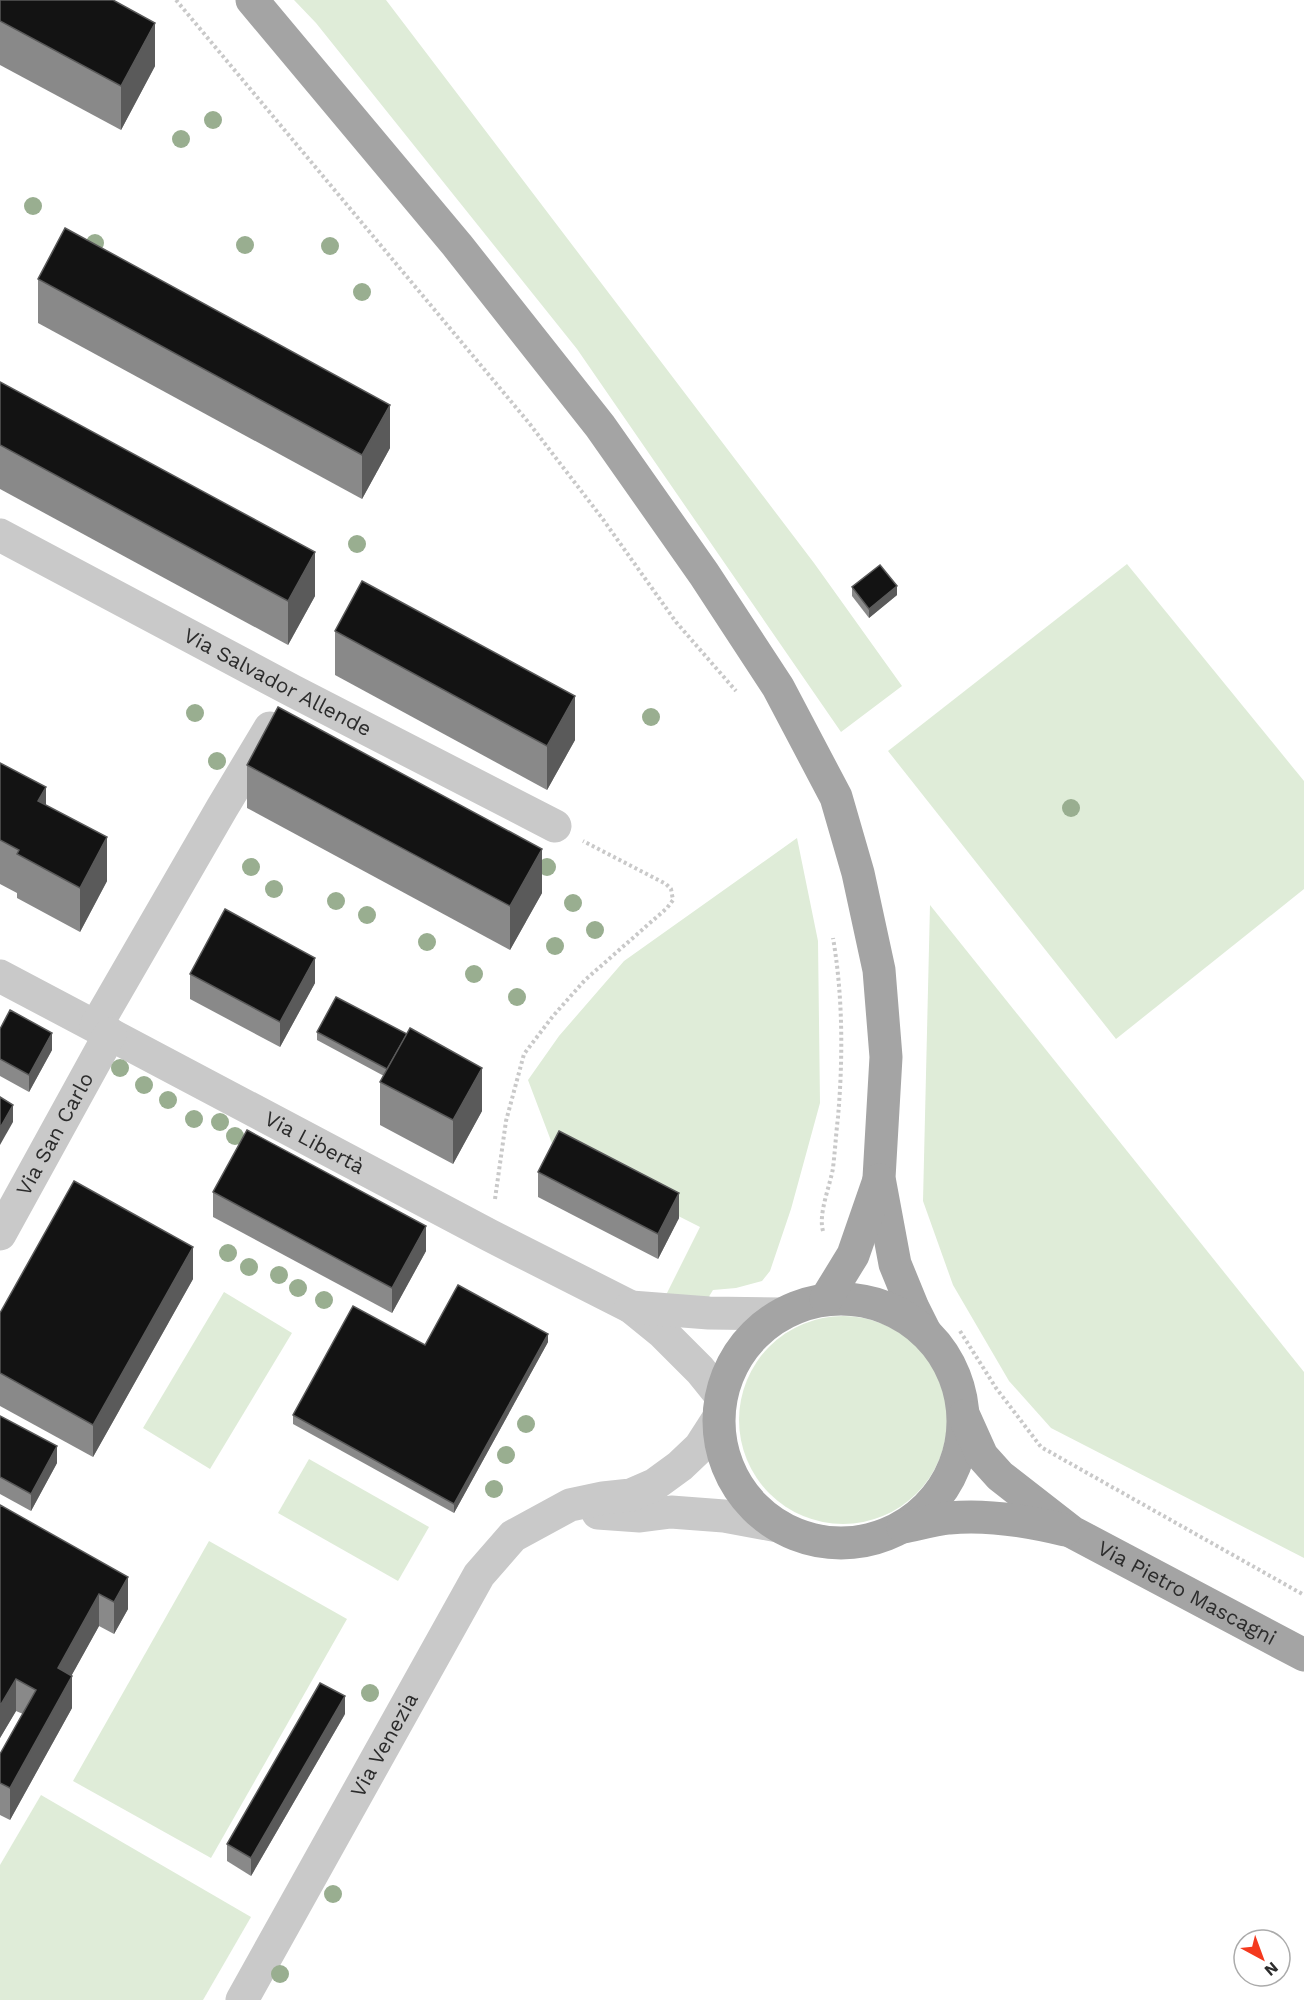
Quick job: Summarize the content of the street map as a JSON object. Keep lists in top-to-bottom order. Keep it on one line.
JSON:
{"streets":{"main road":["Via Pietro Mascagni"],"street":["Via Salvador Allende","Via San Carlo","Via Libertà","Via Venezia"]},"crossings":[["Via Salvador Allende","Via San Carlo"],["Via San Carlo","Via Libertà"],["Via Libertà","Via Venezia"]],"north":"bottom right"}
